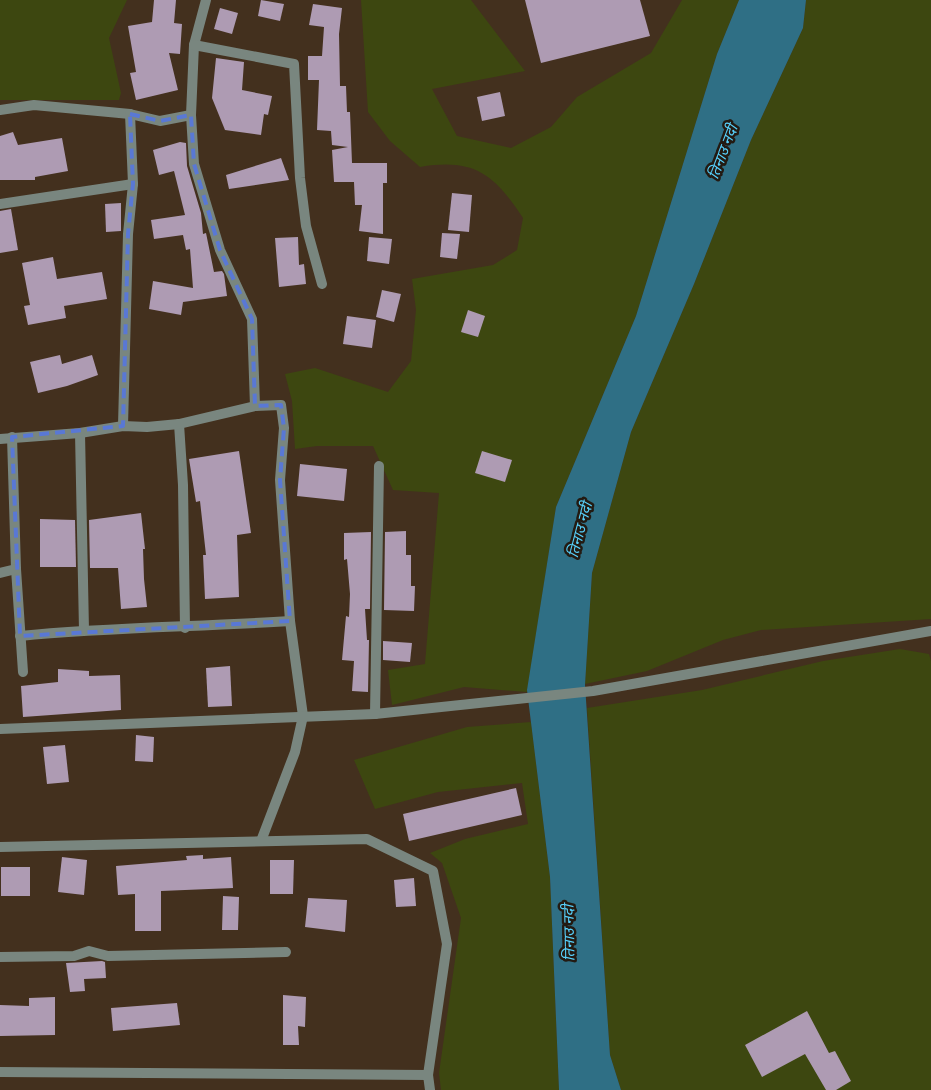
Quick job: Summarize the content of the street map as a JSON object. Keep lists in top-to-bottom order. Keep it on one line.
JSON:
{"water":["तिनाउ नदी"]}
